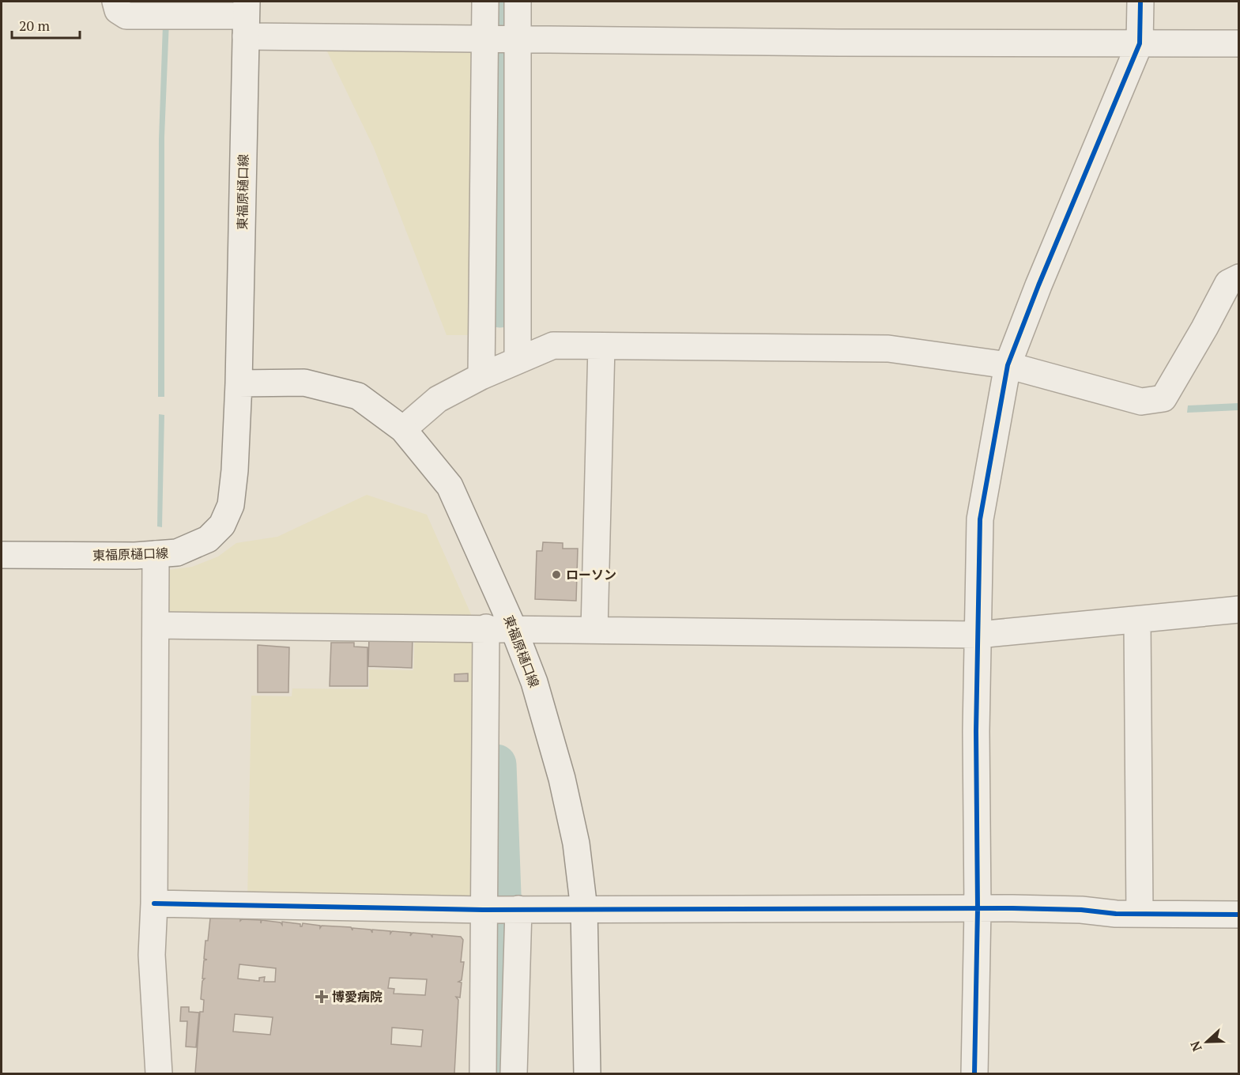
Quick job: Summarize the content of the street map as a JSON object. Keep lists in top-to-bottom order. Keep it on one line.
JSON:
{"streets":{"street":["東福原樋口線"]},"places":{"other":["ローソン"],"health":["博愛病院"]},"scale_bar":"20 m","north":"left"}
